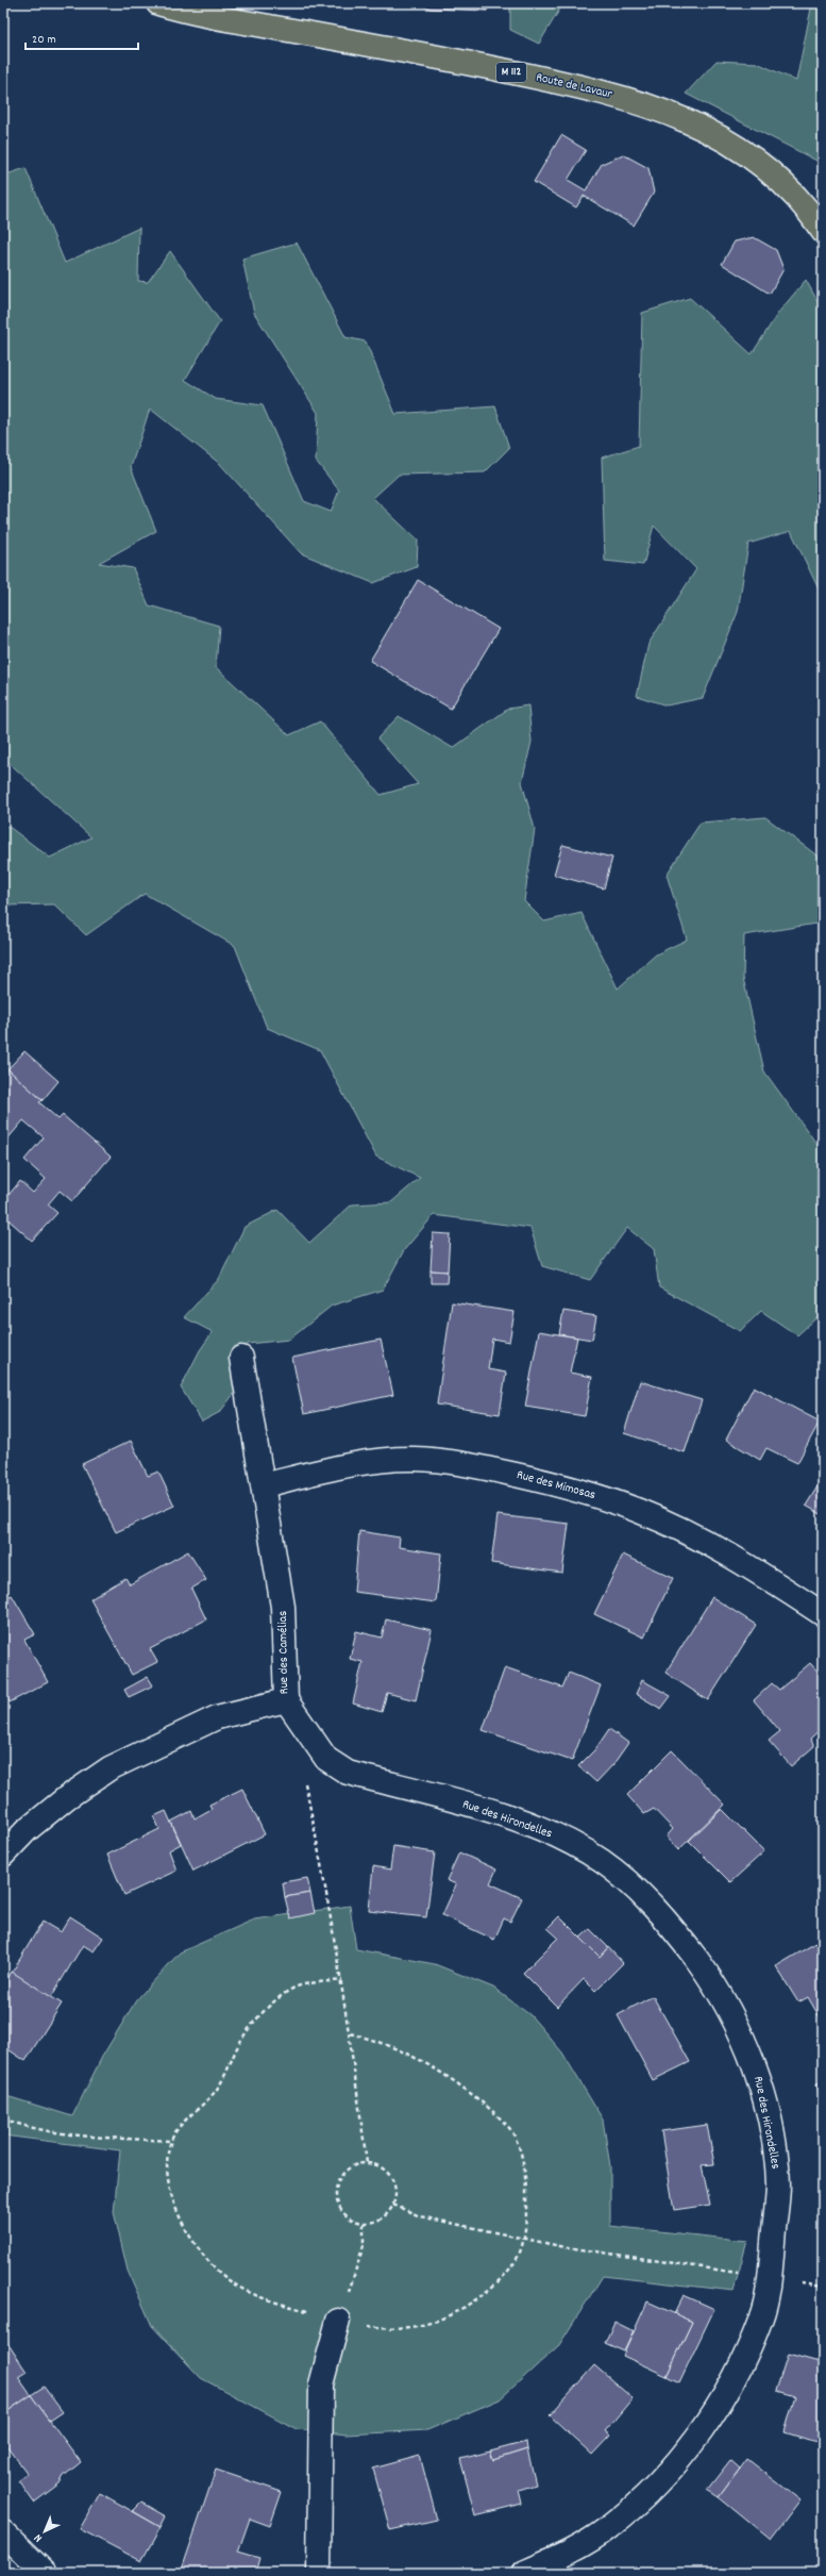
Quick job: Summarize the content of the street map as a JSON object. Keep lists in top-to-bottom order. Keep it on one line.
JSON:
{"streets":{"main road":["M 112","Route de Lavaur"],"street":["Rue des Mimosas","Rue des Camélias","Rue des Hirondelles"]},"crossings":[["Rue des Mimosas","Rue des Camélias"],["Rue des Camélias","Rue des Hirondelles"]],"scale_bar":"20 m","north":"bottom left"}
